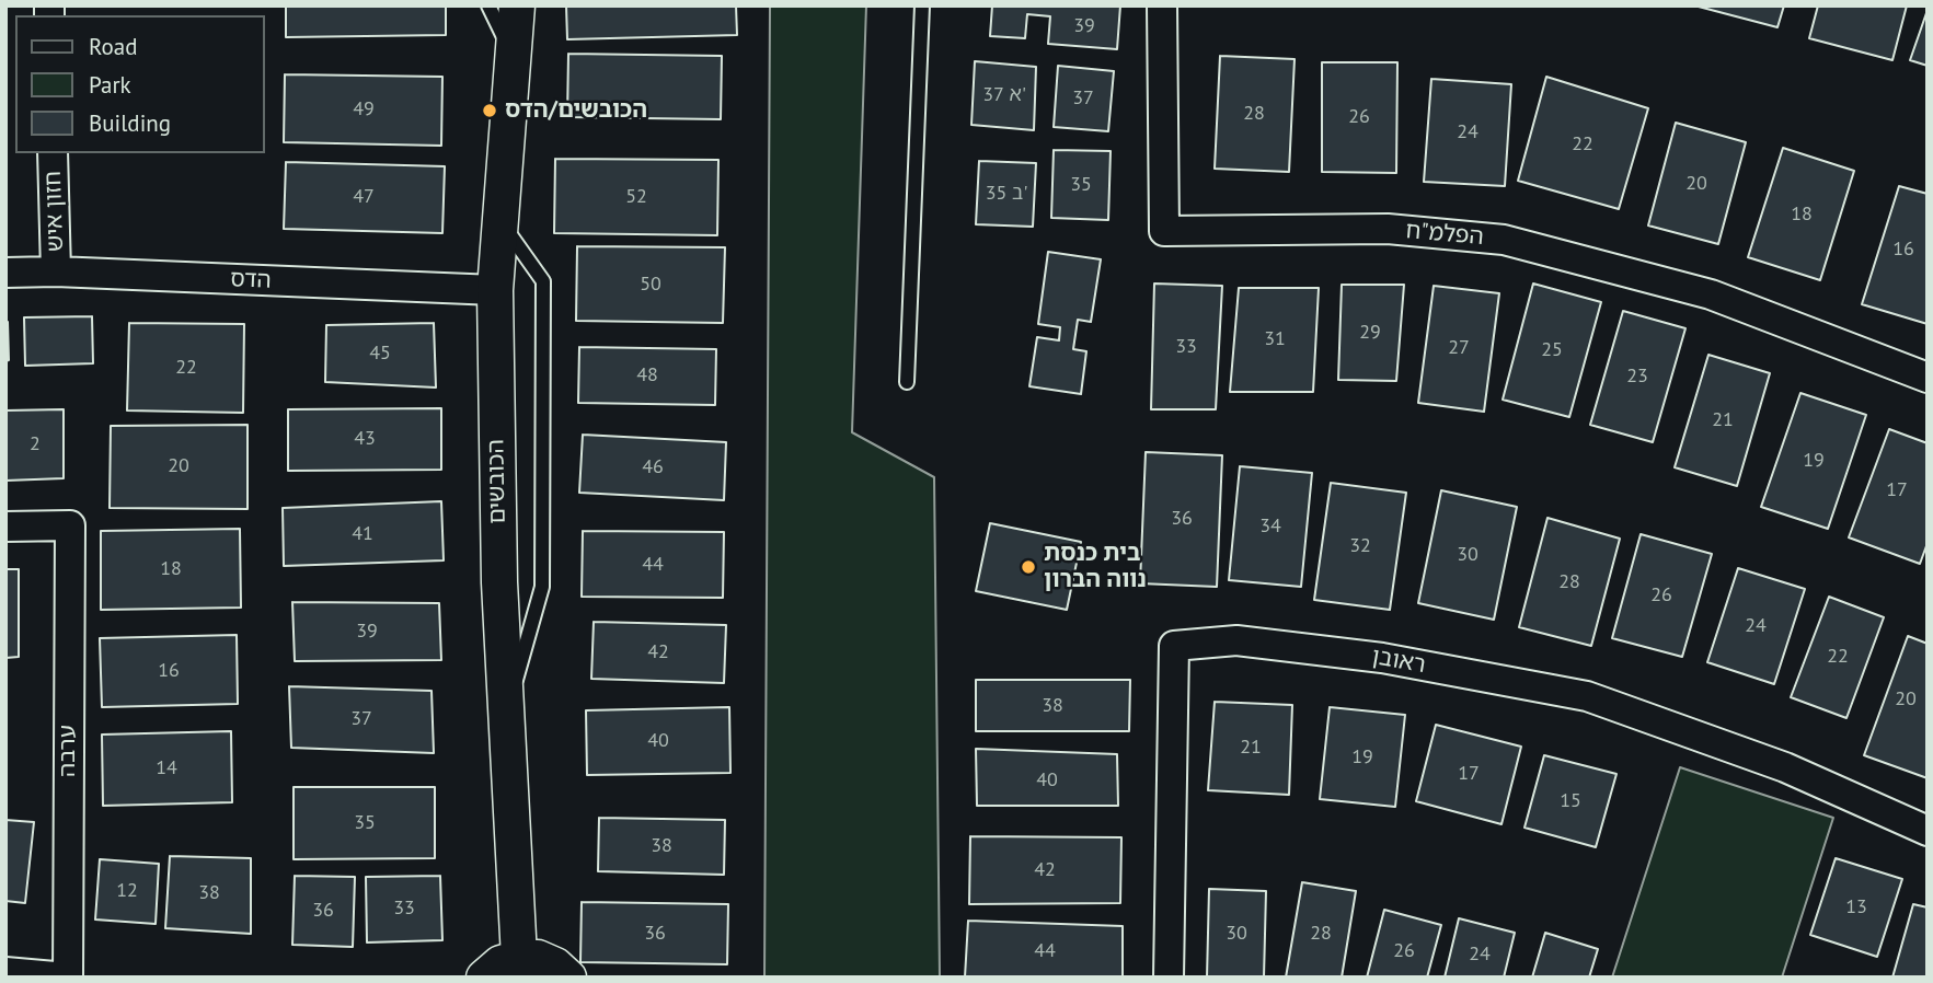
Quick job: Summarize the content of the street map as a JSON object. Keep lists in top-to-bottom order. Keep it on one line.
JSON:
{"streets":{"street":["חזון איש","הפלמ\"ח","הדס","הכובשים","ראובן","ערבה"]},"crossings":[["חזון איש","הדס"],["הדס","הכובשים"]],"places":["הכובשים/הדס","בית כנסת נווה הברון"],"house_numbers":["39","37 א'","37","49","28","26","24","22","20","35","35 ב'","47","52","18","16","50","29","31","33","27","25","45","22","48","23","21","43","2","19","20","46","17","36","34","41","32","30","44","18","28","26","24","39","42","22","16","20","38","37","40","21","19","14","17","40","15","35","38","42","12","38","13","33","36","36","30","28","44","26","24"],"legend":["Road","Park","Building"]}
